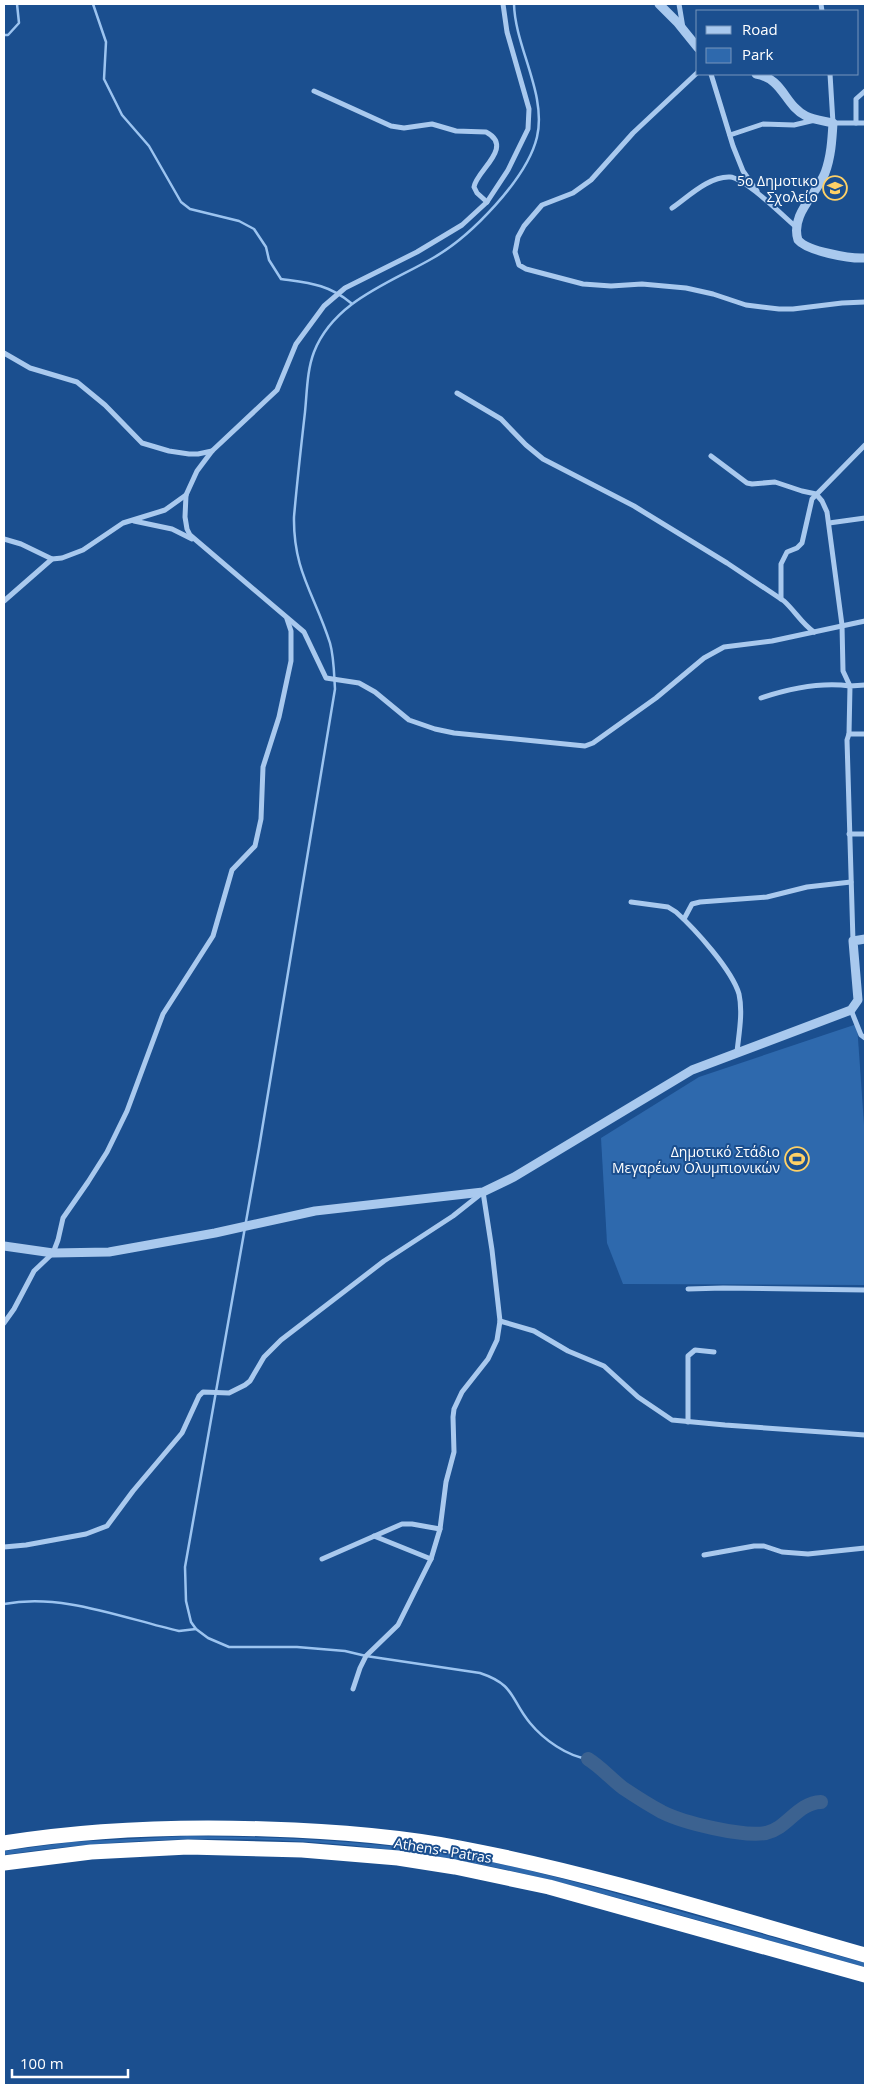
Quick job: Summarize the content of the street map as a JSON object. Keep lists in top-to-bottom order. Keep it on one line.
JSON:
{"streets":{"highway":["Athens - Patras"]},"places":{"school or university":["5o Δημοτικο Σχολείο"],"sports":["Δημοτικό Στάδιο Μεγαρέων Ολυμπιονικών"]},"legend":["Road","Park"],"scale_bar":"100 m"}
